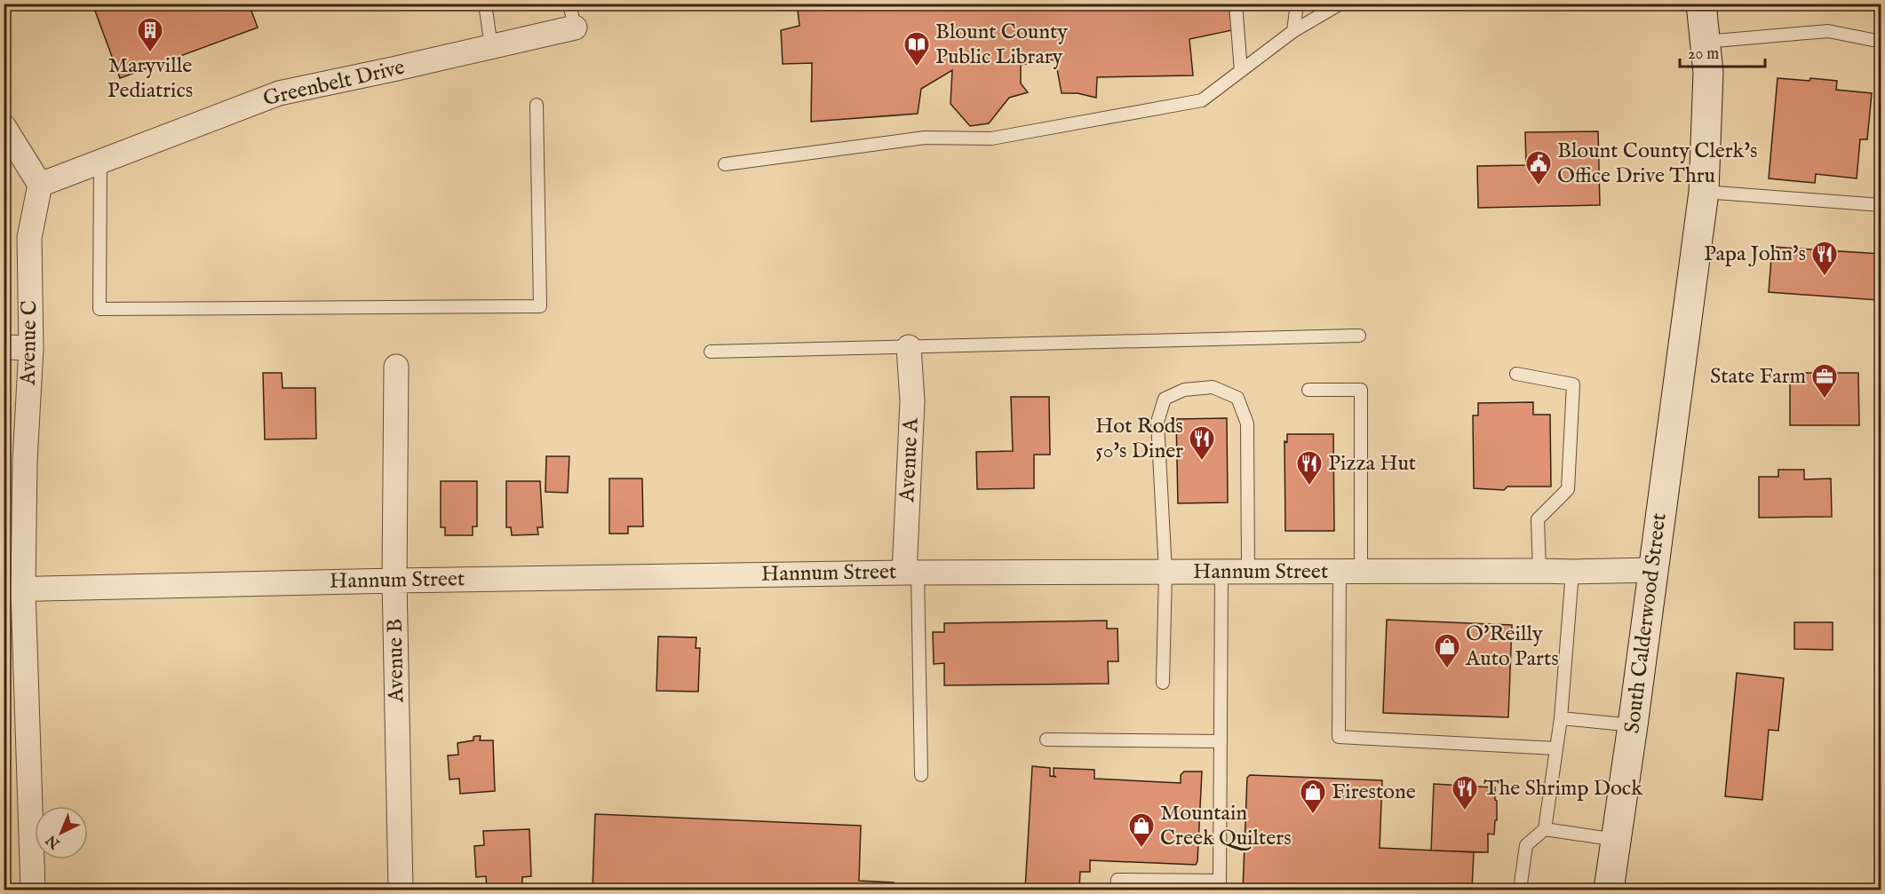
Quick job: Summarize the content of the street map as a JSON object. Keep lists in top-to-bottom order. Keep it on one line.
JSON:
{"streets":{"main road":["South Calderwood Street"],"street":["Greenbelt Drive","Avenue C","Avenue A","Hannum Street","Avenue B"]},"crossings":[["Greenbelt Drive","Avenue C"],["Avenue C","Hannum Street"],["Avenue A","Hannum Street"],["Hannum Street","South Calderwood Street"],["Hannum Street","Avenue B"]],"places":{"building":["Maryville Pediatrics"],"library":["Blount County Public Library"],"public building":["Blount County Clerk's Office Drive Thru"],"restaurant":["Papa John's","Hot Rods 50's Diner","Pizza Hut","The Shrimp Dock"],"office":["State Farm"],"shop":["O'Reilly Auto Parts","Firestone","Mountain Creek Quilters"]},"scale_bar":"20 m","north":"bottom left"}
